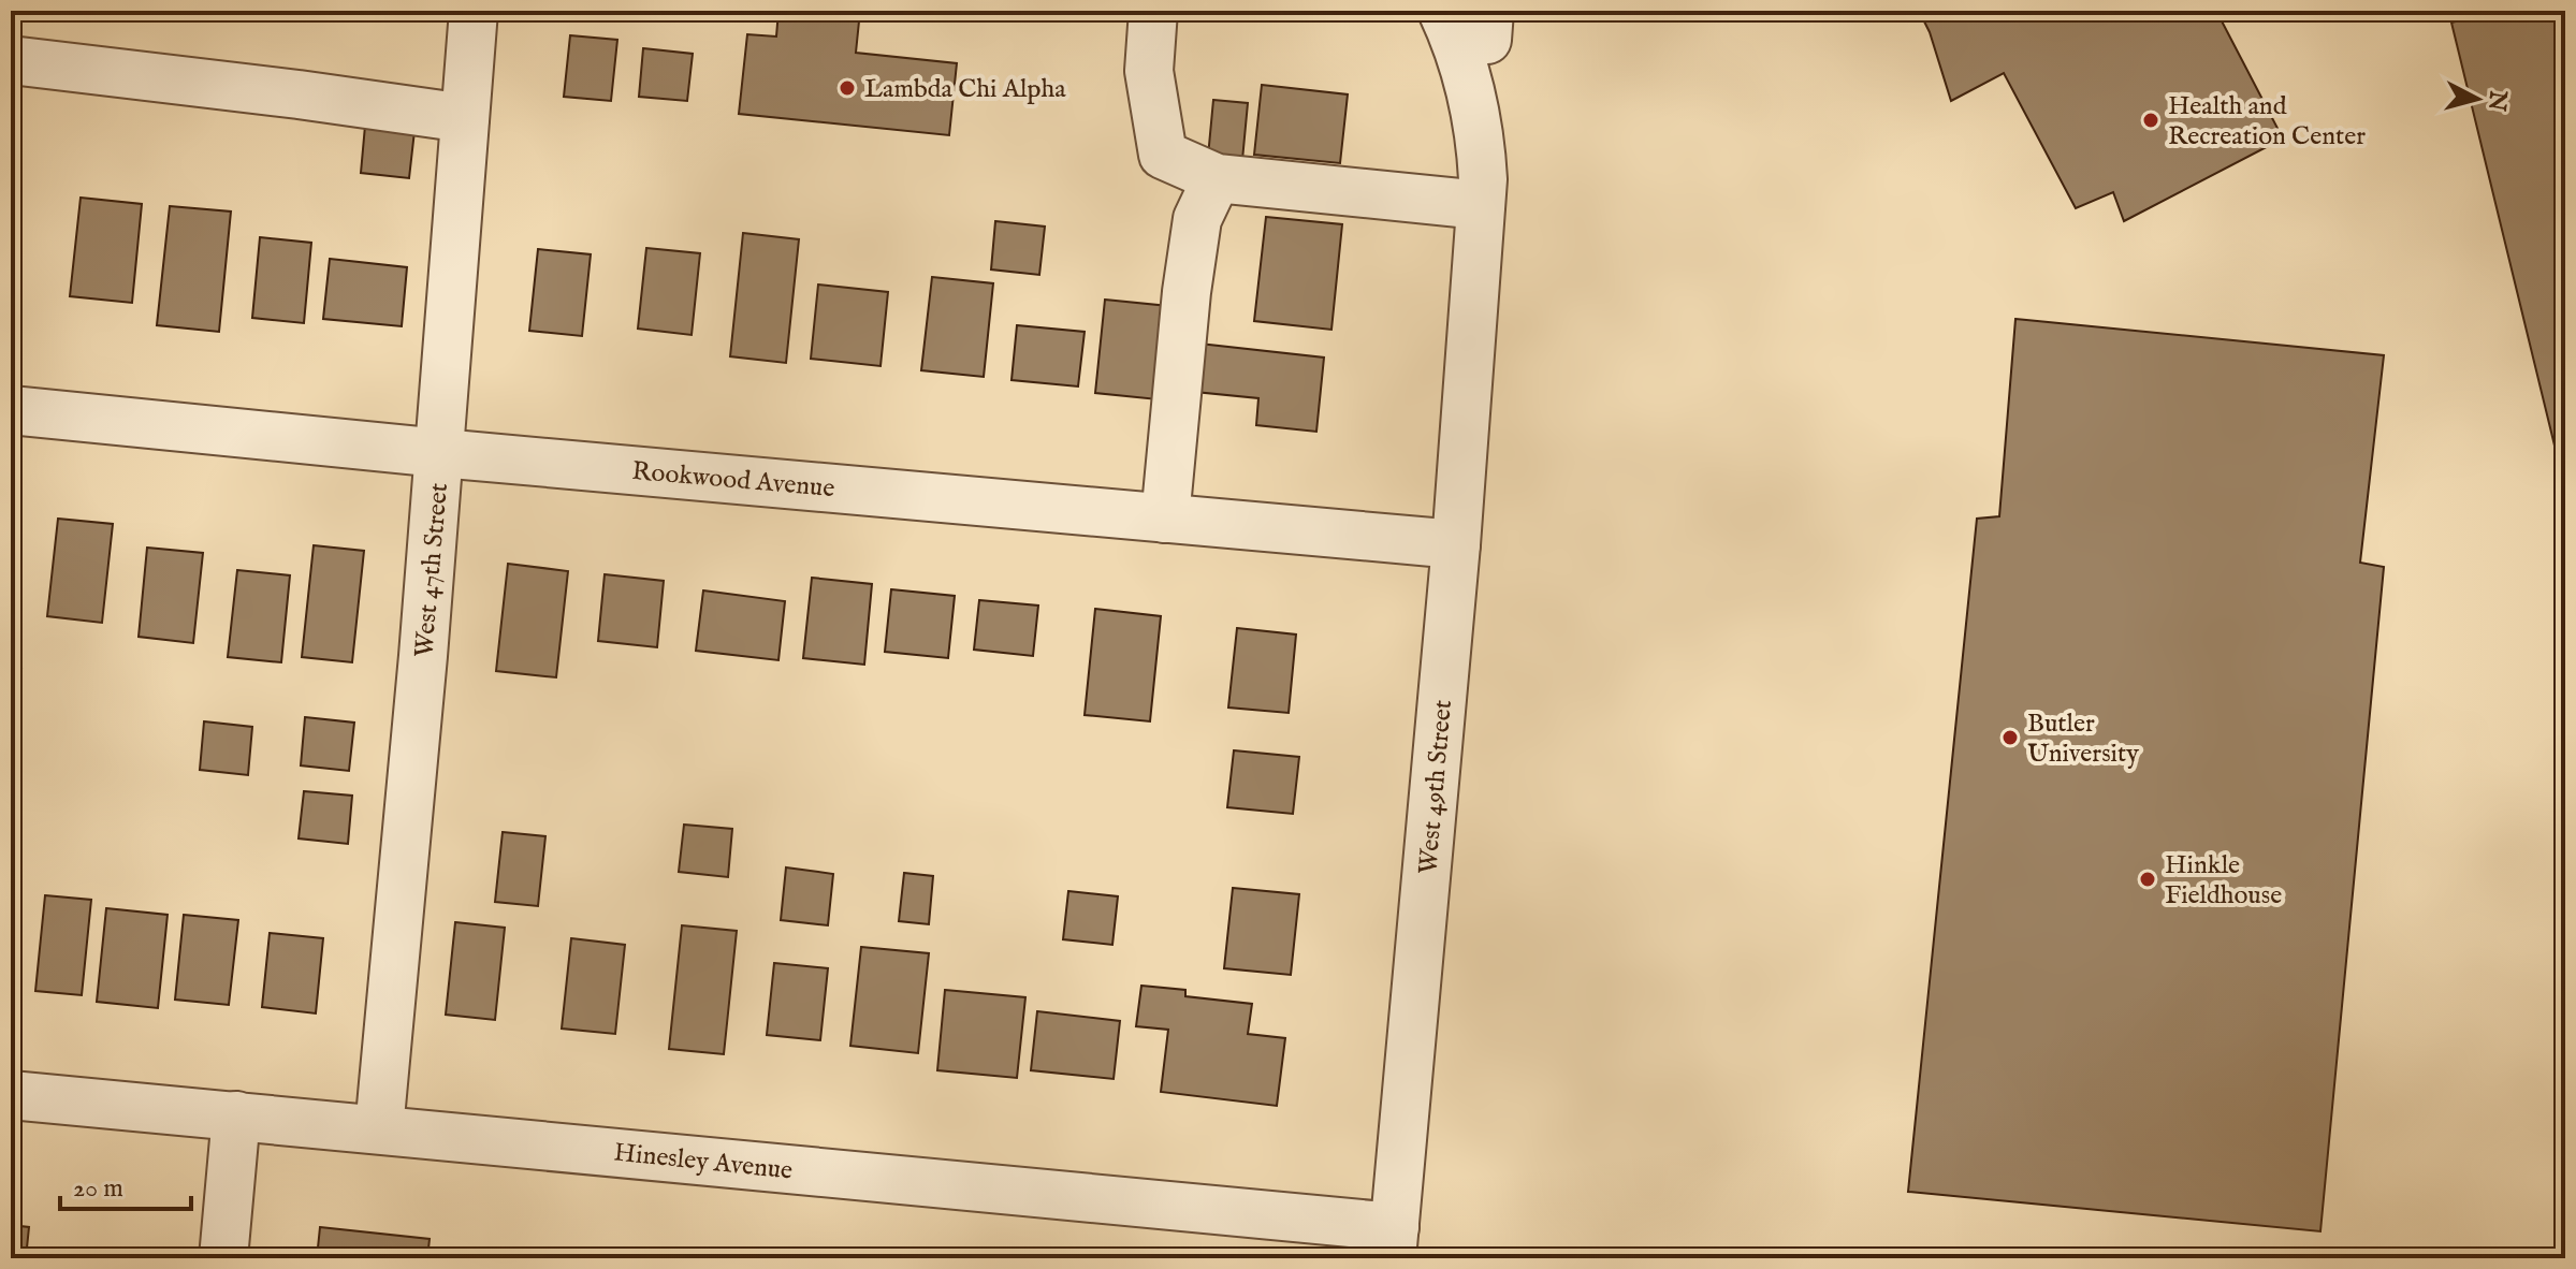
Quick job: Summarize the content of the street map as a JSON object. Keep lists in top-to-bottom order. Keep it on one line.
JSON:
{"streets":{"street":["Rookwood Avenue","West 47th Street","West 49th Street","Hinesley Avenue"]},"crossings":[["Rookwood Avenue","West 47th Street"],["Rookwood Avenue","West 49th Street"],["West 47th Street","Hinesley Avenue"],["West 49th Street","Hinesley Avenue"]],"places":["Lambda Chi Alpha","Health and Recreation Center","Butler University","Hinkle Fieldhouse"],"scale_bar":"20 m","north":"right"}
